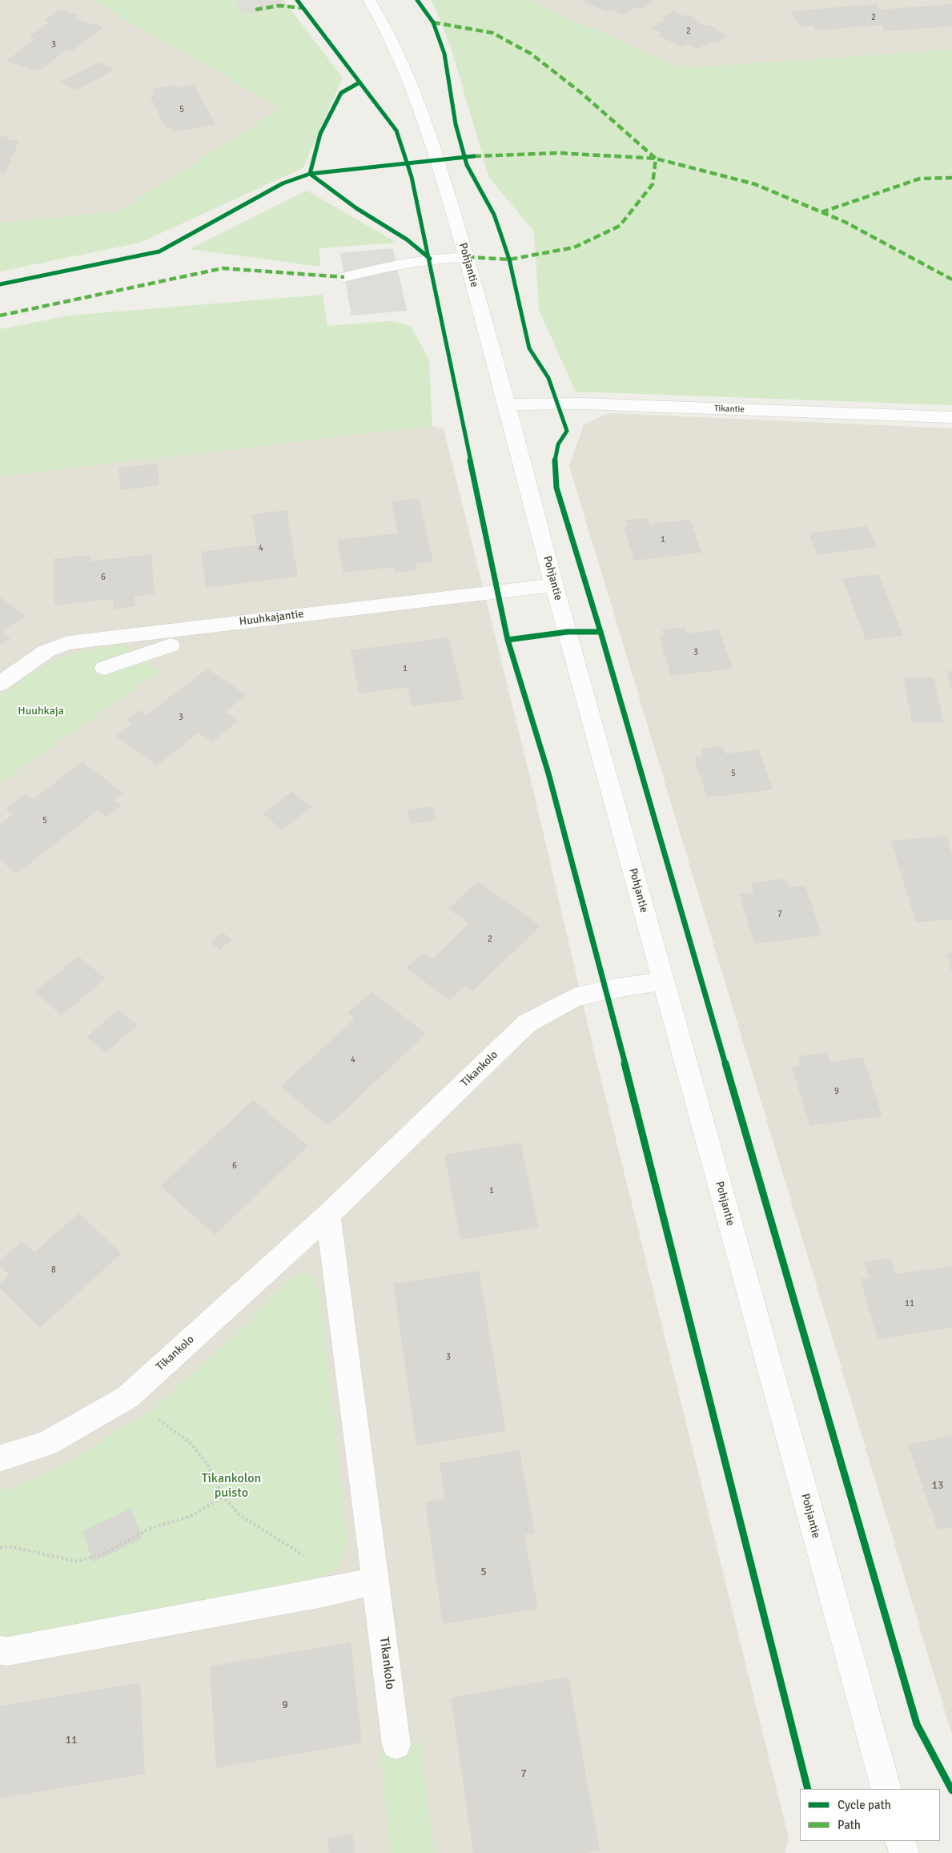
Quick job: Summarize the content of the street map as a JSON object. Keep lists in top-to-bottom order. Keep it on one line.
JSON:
{"streets":{"street":["Pohjantie","Tikantie","Huuhkajantie","Tikankolo"]},"crossings":[["Pohjantie","Tikantie"],["Pohjantie","Huuhkajantie"],["Pohjantie","Tikankolo"]],"parks":["Huuhkaja","Tikankolon puisto"],"house_numbers":["2","2","3","5","1","4","6","3","1","3","5","5","7","2","4","9","6","1","8","11","3","13","5","9","11","7"],"legend":["Cycle path","Path"]}
